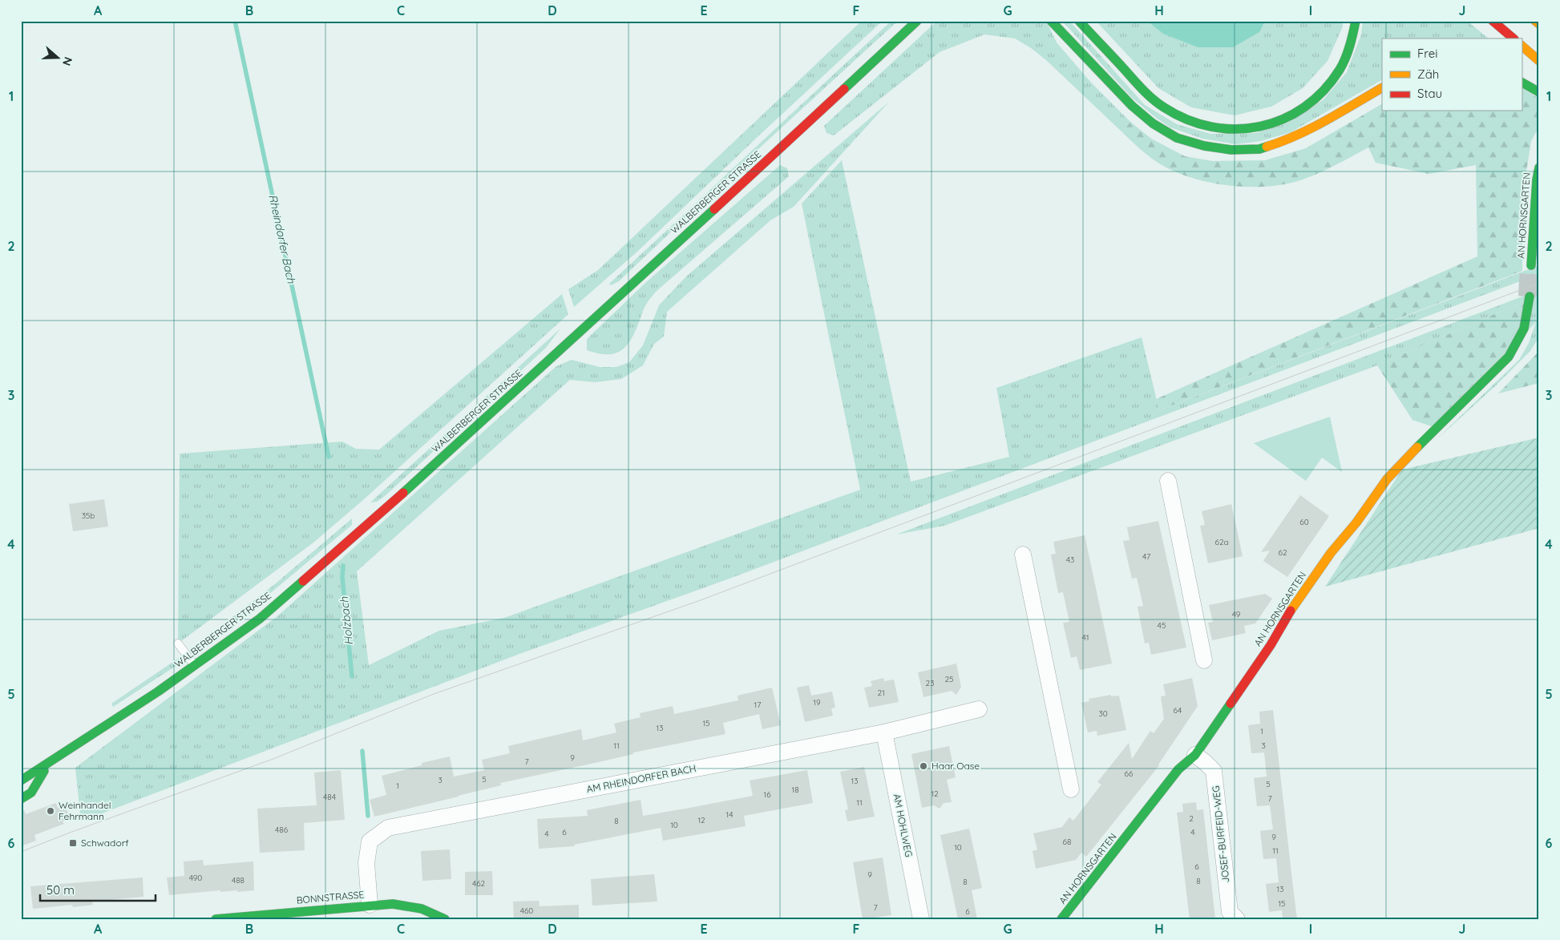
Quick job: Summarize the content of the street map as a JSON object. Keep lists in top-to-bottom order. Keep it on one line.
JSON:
{"streets":{"main road":["WALBERBERGER STRASSE","AN HORNSGARTEN","BONNSTRASSE"],"street":["AM RHEINDORFER BACH","AM HOHLWEG","JOSEF-BURFEID-WEG"]},"crossings":[["AN HORNSGARTEN","JOSEF-BURFEID-WEG"],["AM RHEINDORFER BACH","AM HOHLWEG"],["AM RHEINDORFER BACH","BONNSTRASSE"]],"water":["Rheindorfer Bach","Holzbach"],"places":{"other":["Haar Oase","Weinhandel Fehrmann"],"transit":["Schwadorf"]},"house_numbers":["35b","60","62a","62","47","43","49","45","41","25","23","21","19","17","64","30","15","13","1","11","3","9","7","66","5","3","13","5","1","18","12","16","484","7","11","14","2","12","8","10","486","6","4","4","9","68","10","11","6","9","490","488","8","8","462","13","15","7","460","6"],"legend":["Frei","Zäh","Stau"],"scale_bar":"50 m","north":"right","grid":{"columns":["A","B","C","D","E","F","G","H","I","J"],"rows":["1","2","3","4","5","6"]}}
